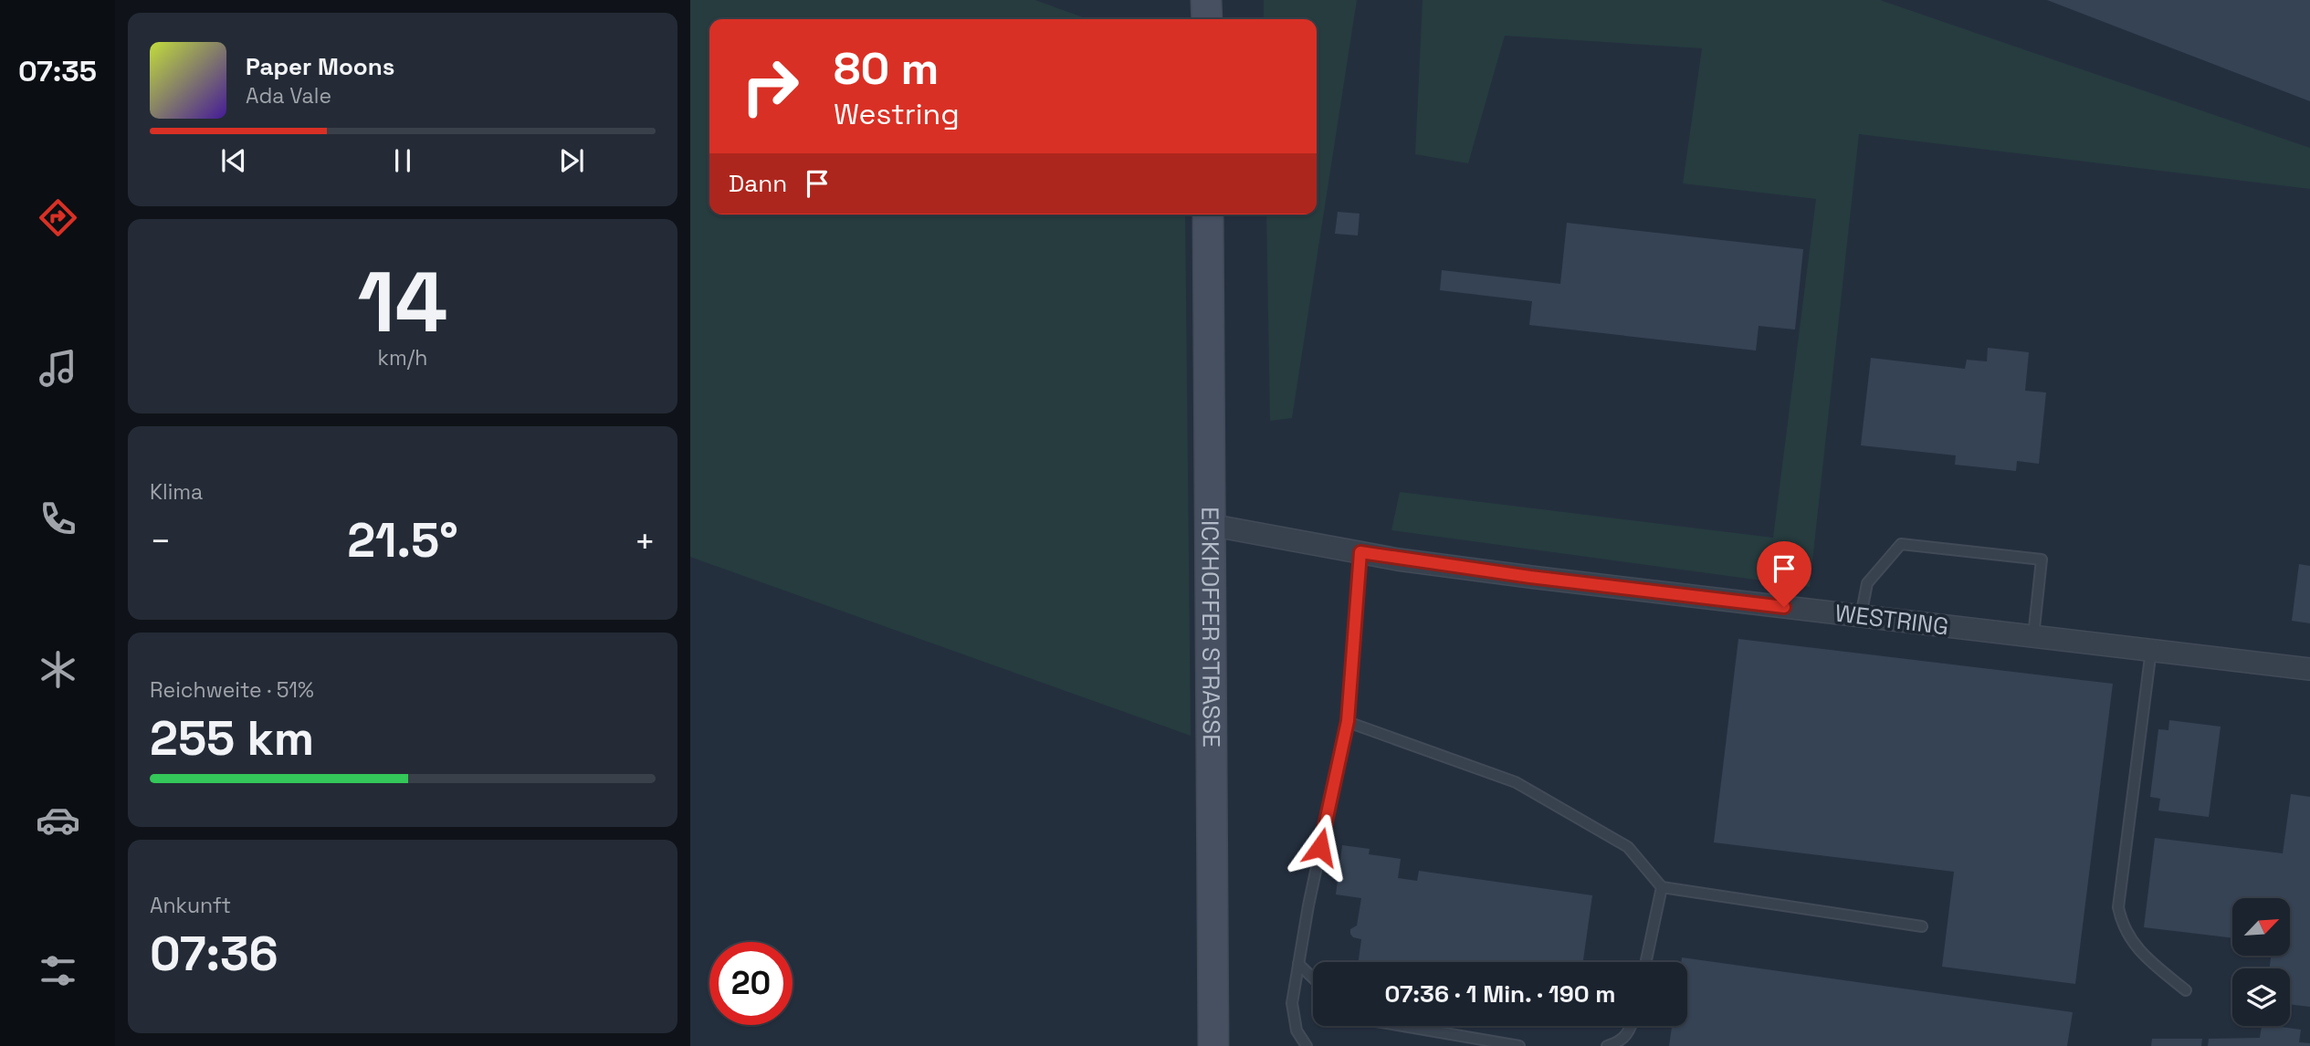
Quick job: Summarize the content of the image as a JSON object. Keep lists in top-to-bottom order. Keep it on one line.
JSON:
{"streets":{"main road":["EICKHOFFER STRASSE"],"street":["WESTRING"]},"crossings":[["WESTRING","EICKHOFFER STRASSE"]],"north":"top right","page":{"tabs":"07:35","turn":["80 m","Westring"],"song":["Paper Moons","Ada Vale"],"then":"Dann","tile":[["14","km/h"],"Klima",["Reichweite · 51%","255 km"],["Ankunft","07:36"]],"heat":["−","21.5°","+"],"limit":"20","trip":"07:36 · 1 Min. · 190 m"}}
